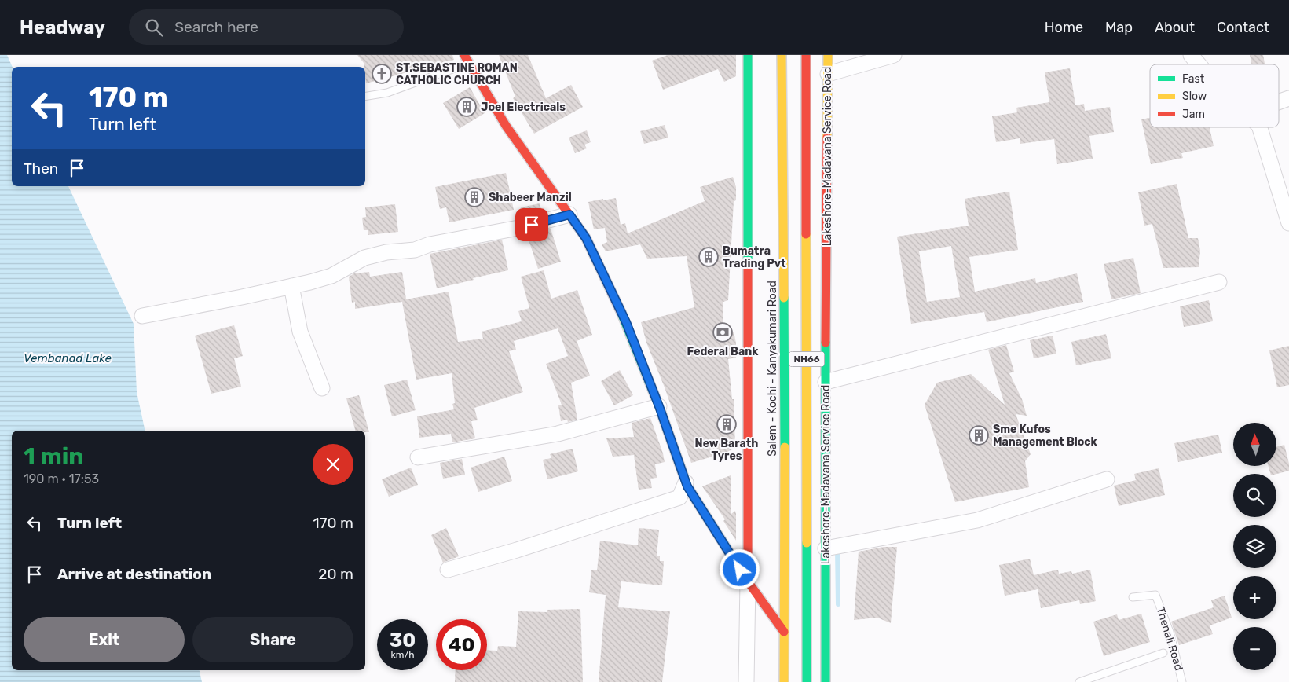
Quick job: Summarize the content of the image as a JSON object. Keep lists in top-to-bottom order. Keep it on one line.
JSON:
{"streets":{"main road":["Lakeshore-Madavana Service Road","NH66","Salem - Kochi - Kanyakumari Road"],"lane":["Thenali Road"]},"water":["Vembanad Lake"],"places":{"church":["ST.SEBASTINE ROMAN CATHOLIC CHURCH"],"building":["Joel Electricals","Shabeer Manzil","Bumatra Trading Pvt","New Barath Tyres","Sme Kufos Management Block"],"bank":["Federal Bank"]},"legend":["Fast","Slow","Jam"],"north":"top","page":{"header":"Headway","search":"Search here","nav":["Home","Map","About","Contact"],"turn":["170 m","Turn left"],"then":"Then","map_buttons":["+","−"],"heading":["1 min","190 m · 17:53"],"list":[{"name":"Turn left","value":"170 m"},{"name":"Arrive at destination","value":"20 m"}],"buttons":["Exit","Share"],"speed":"30 km/h","limit":"40"}}
